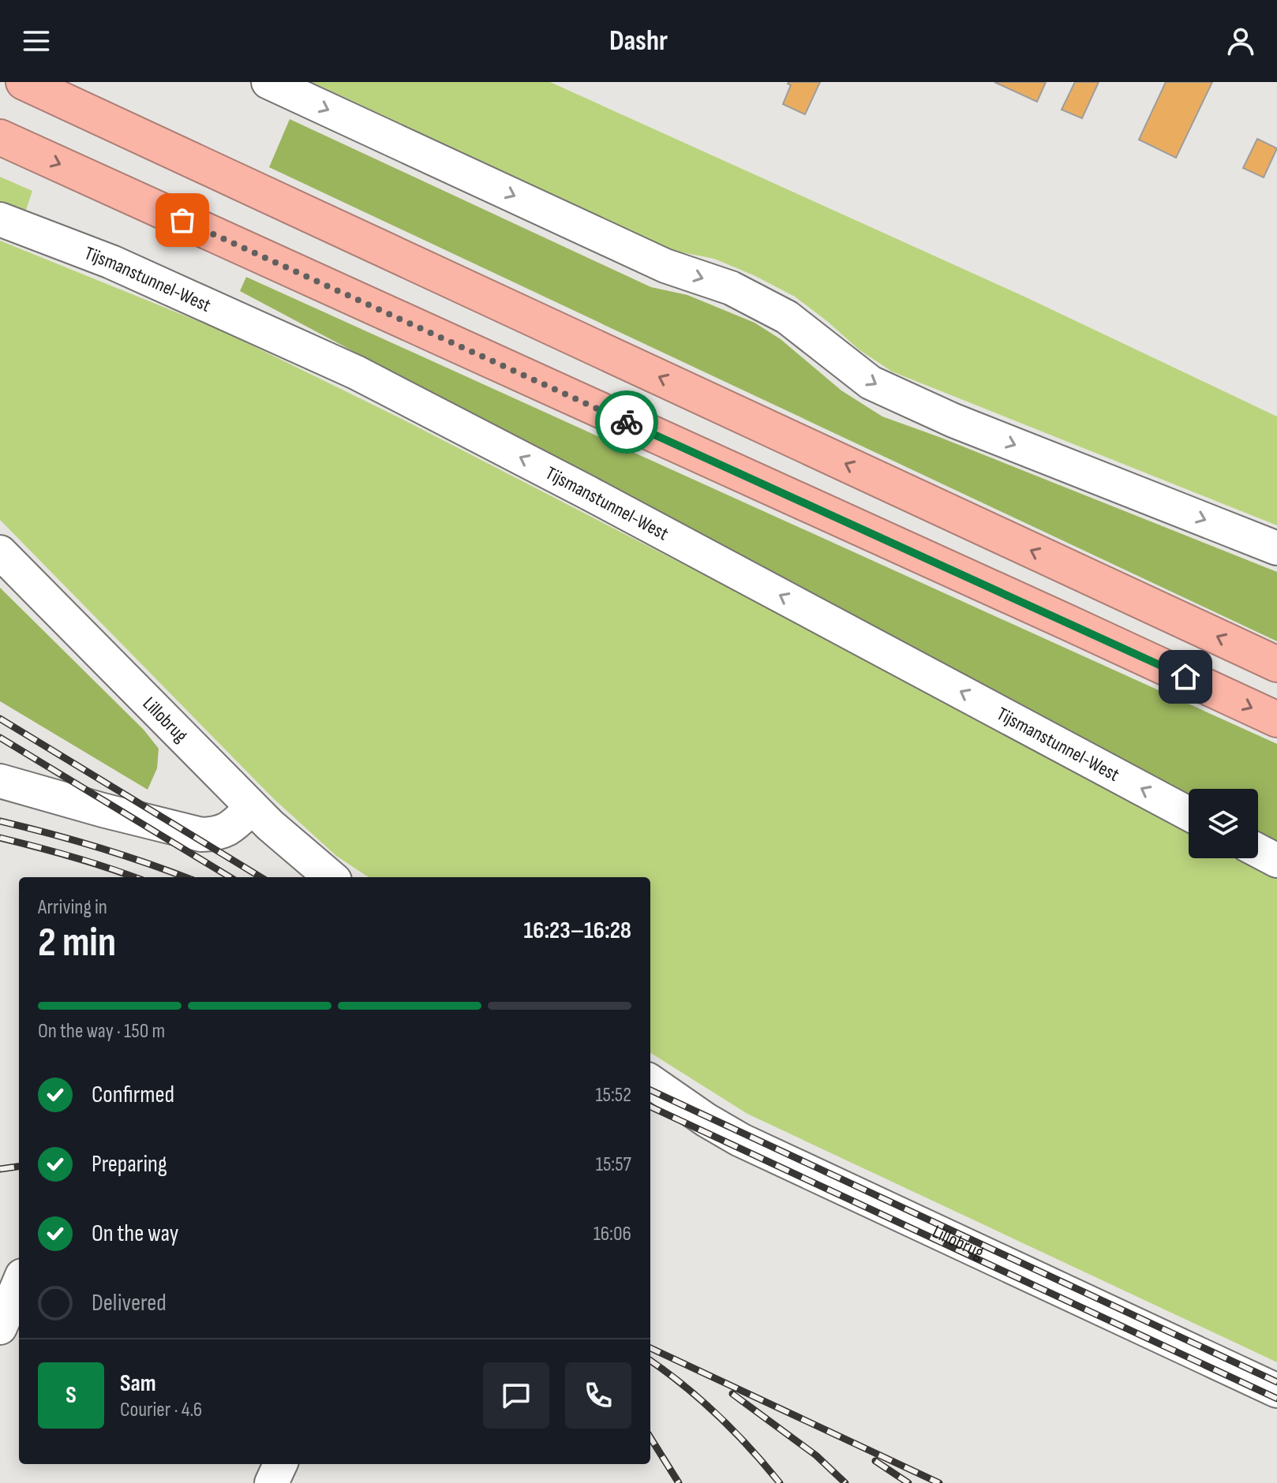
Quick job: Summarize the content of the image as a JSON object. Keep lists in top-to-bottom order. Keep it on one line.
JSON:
{"streets":{"street":["Tijsmanstunnel-West","Lillobrug"]},"page":{"header":"Dashr","heading":["2 min","Arriving in","16:23–16:28"],"panel":["Sam","Courier · 4.6"],"bar":"On the way · 150 m","list":[["Confirmed","15:52"],["Preparing","15:57"],["On the way","16:06"],"Delivered"],"round":"S"}}
